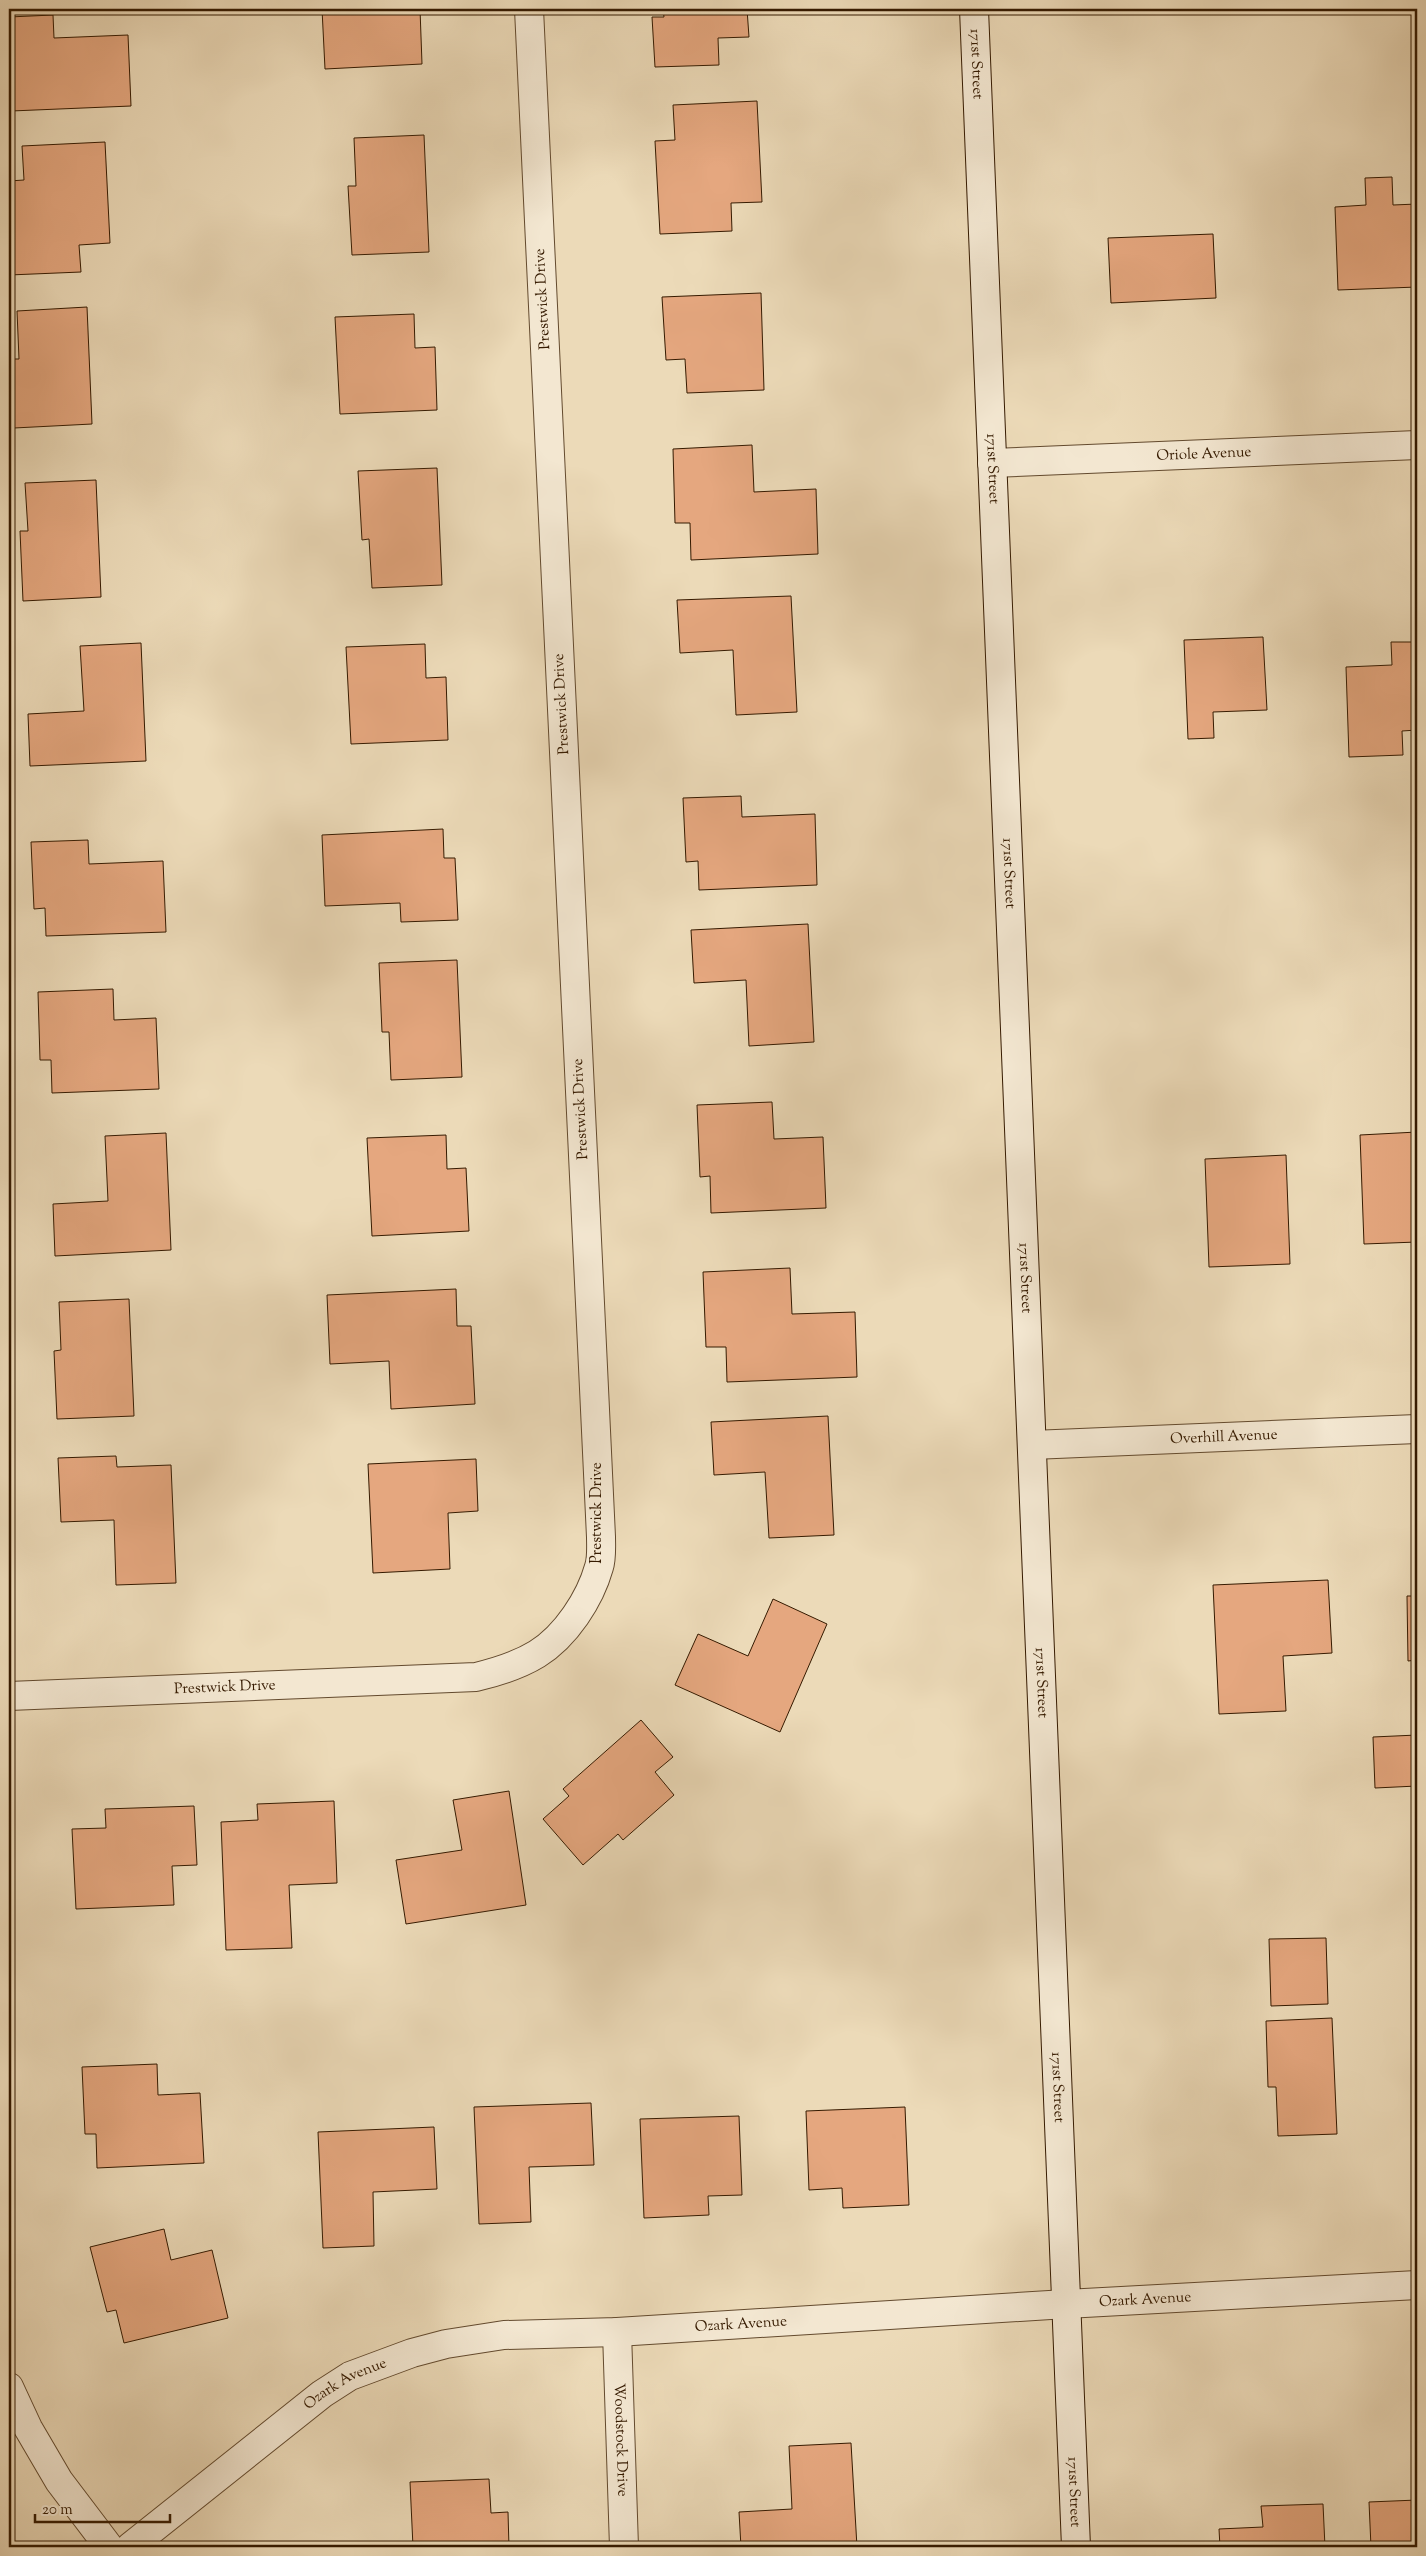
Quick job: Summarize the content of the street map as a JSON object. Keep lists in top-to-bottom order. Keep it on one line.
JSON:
{"streets":{"street":["171st Street","Prestwick Drive","Oriole Avenue","Overhill Avenue","Ozark Avenue","Woodstock Drive"]},"crossings":[["171st Street","Oriole Avenue"],["171st Street","Overhill Avenue"],["171st Street","Ozark Avenue"],["Ozark Avenue","Woodstock Drive"]],"scale_bar":"20 m"}
